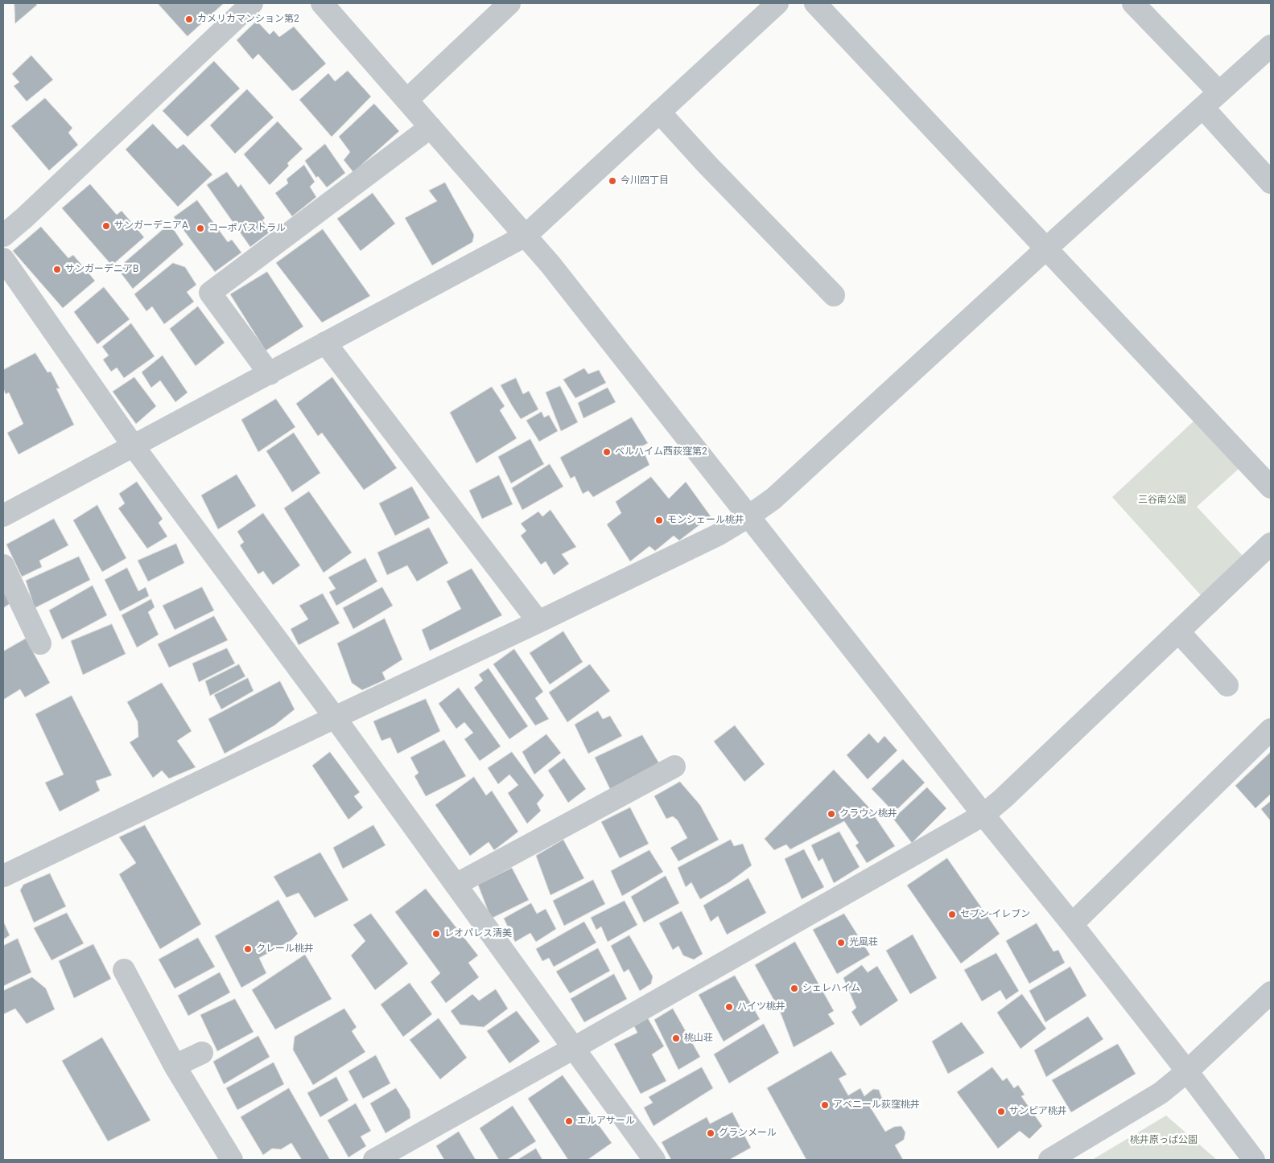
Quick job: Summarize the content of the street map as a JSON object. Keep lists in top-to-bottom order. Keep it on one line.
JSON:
{"parks":["三谷南公園","桃井原っぱ公園"],"places":["カメリカマンション第2","今川四丁目","サンガーデニアA","コーポパストラル","サンガーデニアB","ベルハイム西荻窪第2","モンシェール桃井","クラウン桃井","セブン-イレブン","レオパレス清美","光風荘","クレール桃井","シェレハイム","ハイツ桃井","桃山荘","アベニール荻窪桃井","サンピア桃井","エルアサール","グランメール"]}
